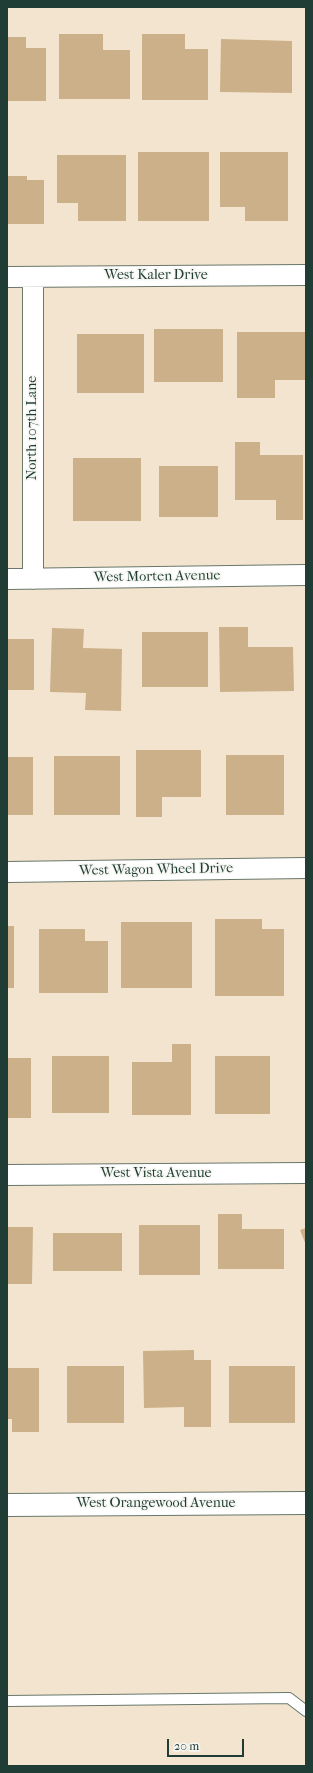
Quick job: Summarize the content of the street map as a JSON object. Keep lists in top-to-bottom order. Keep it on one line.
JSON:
{"streets":{"street":["West Kaler Drive","North 107th Lane","West Morten Avenue","West Wagon Wheel Drive","West Vista Avenue","West Orangewood Avenue"]},"crossings":[["West Kaler Drive","North 107th Lane"],["North 107th Lane","West Morten Avenue"]],"scale_bar":"20 m"}
